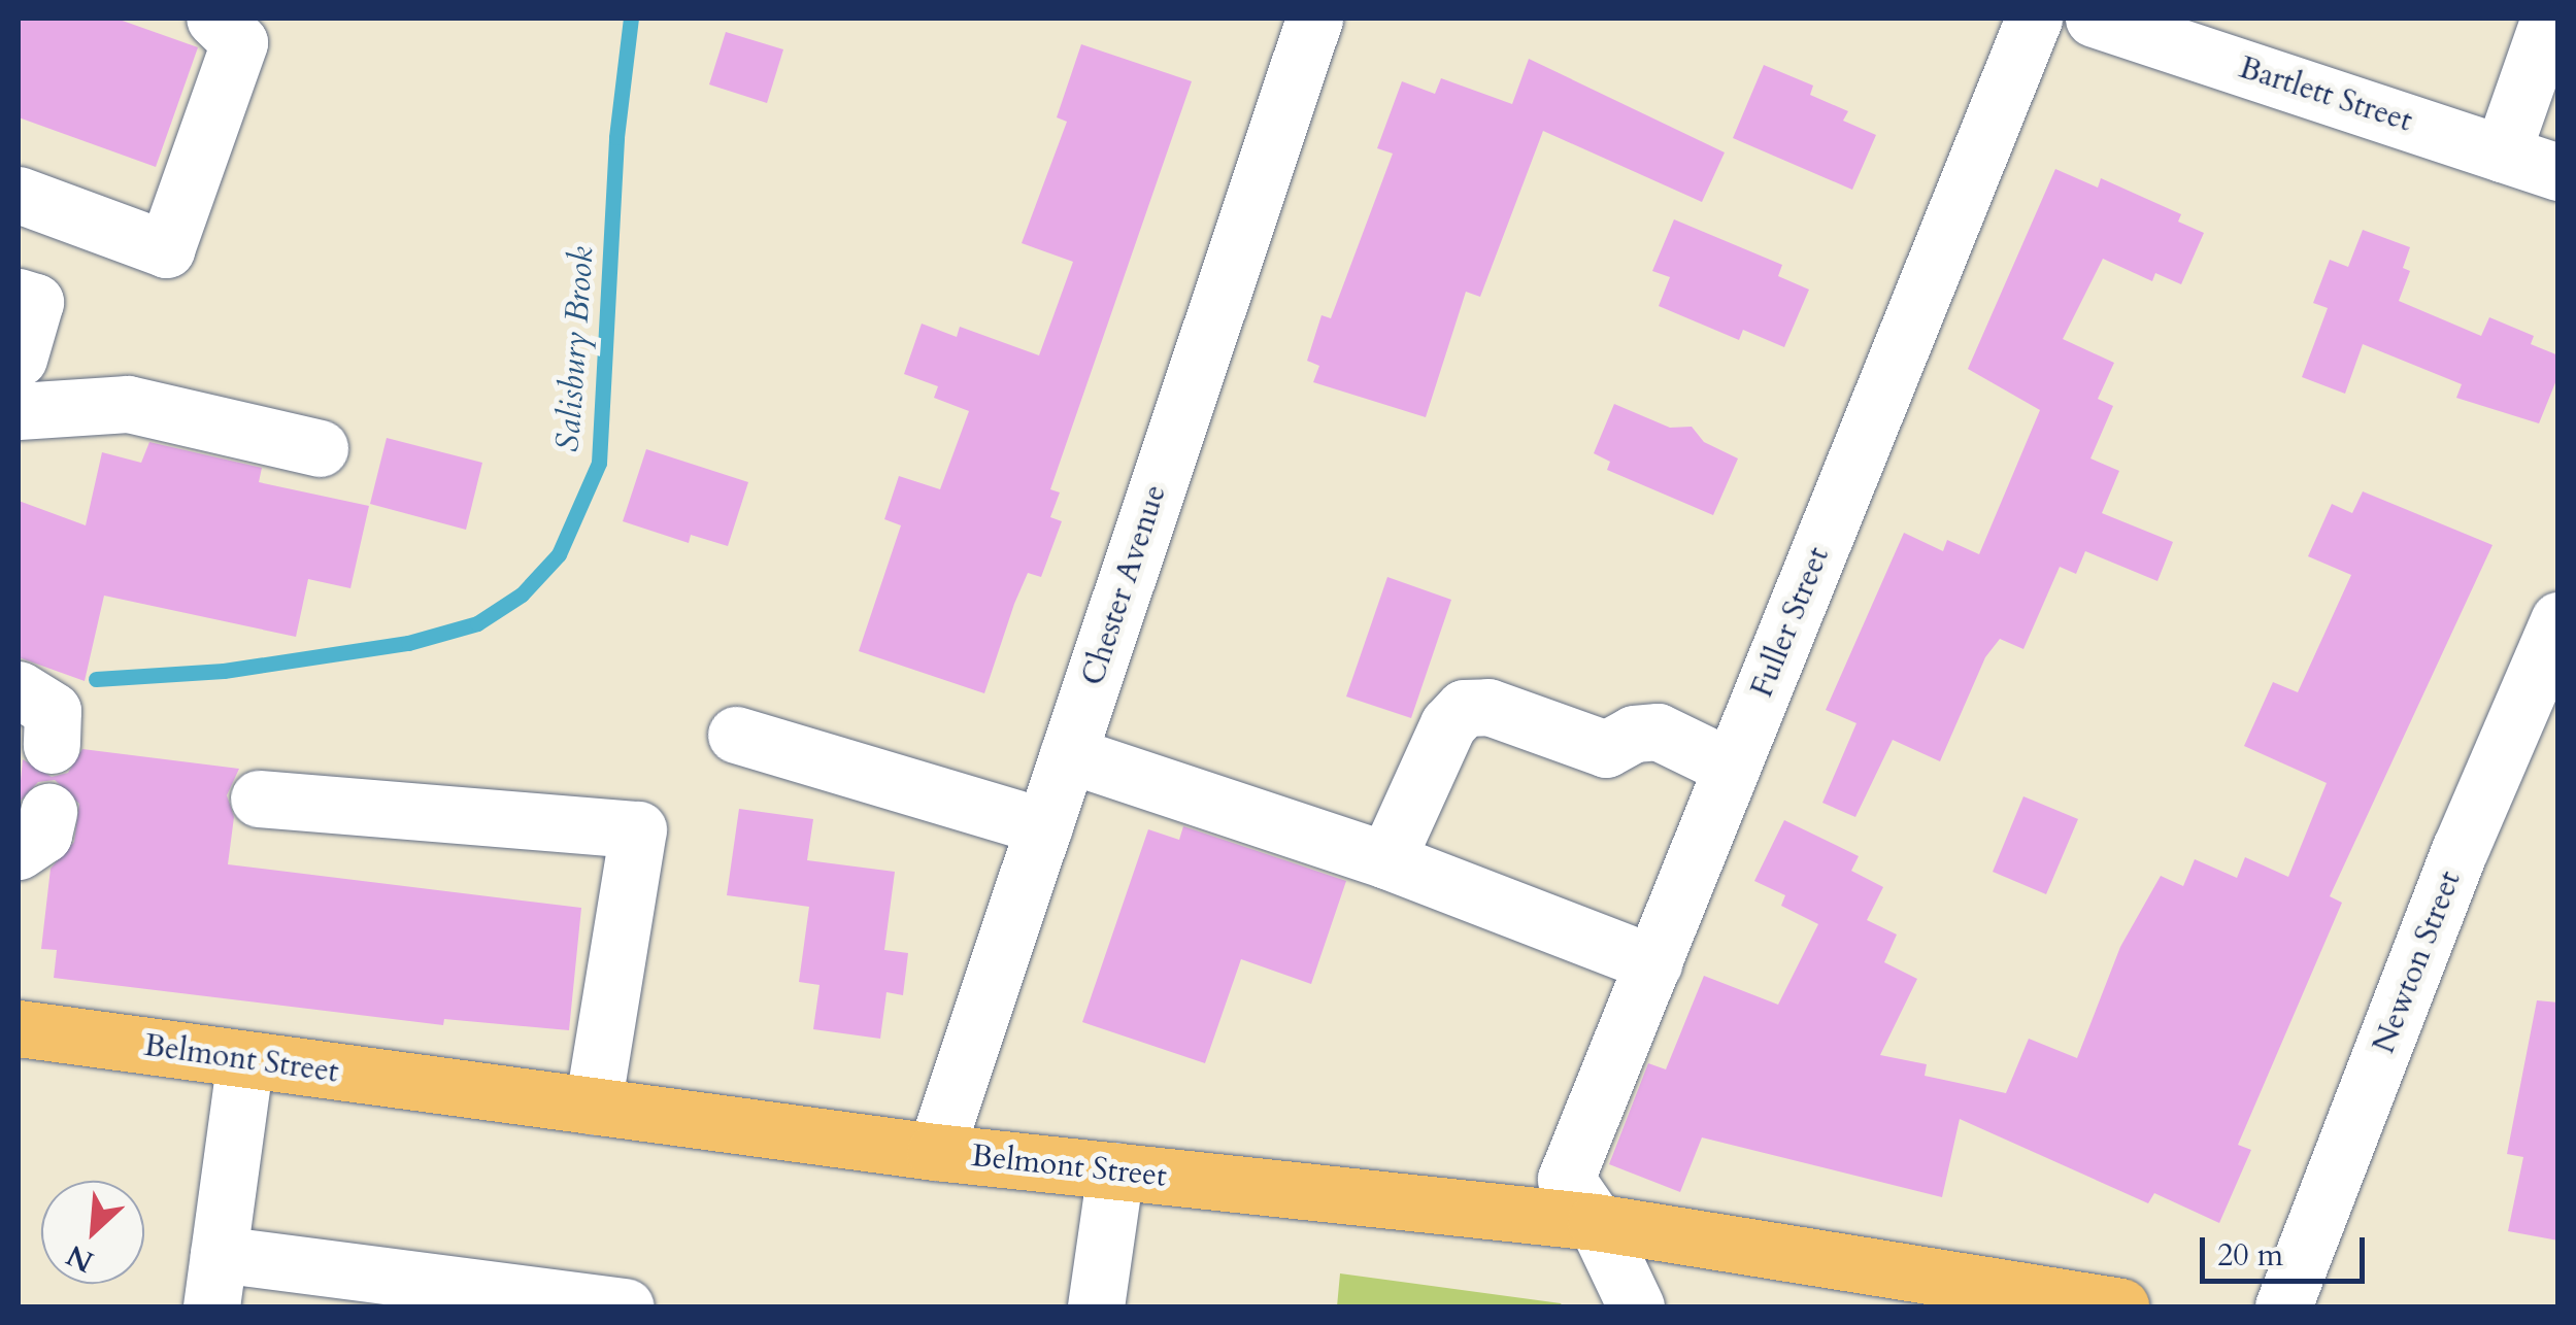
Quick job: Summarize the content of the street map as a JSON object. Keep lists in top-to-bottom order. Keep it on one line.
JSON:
{"streets":{"main road":["Belmont Street"],"street":["Bartlett Street","Chester Avenue","Fuller Street","Newton Street"]},"crossings":[["Chester Avenue","Belmont Street"],["Fuller Street","Belmont Street"]],"water":["Salisbury Brook"],"scale_bar":"20 m","north":"bottom left"}
